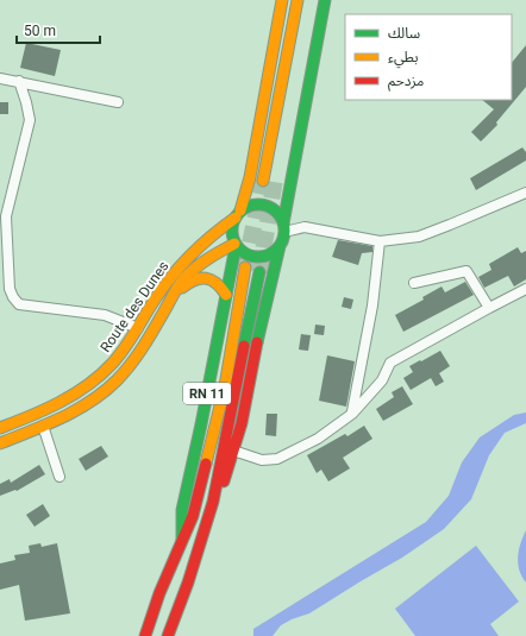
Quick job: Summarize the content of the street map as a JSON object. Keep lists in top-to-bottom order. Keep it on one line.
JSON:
{"streets":{"main road":["Route des Dunes","RN 11"]},"crossings":[["Route des Dunes","RN 11"]],"legend":["سالك","بطيء","مزدحم"],"scale_bar":"50 m"}
